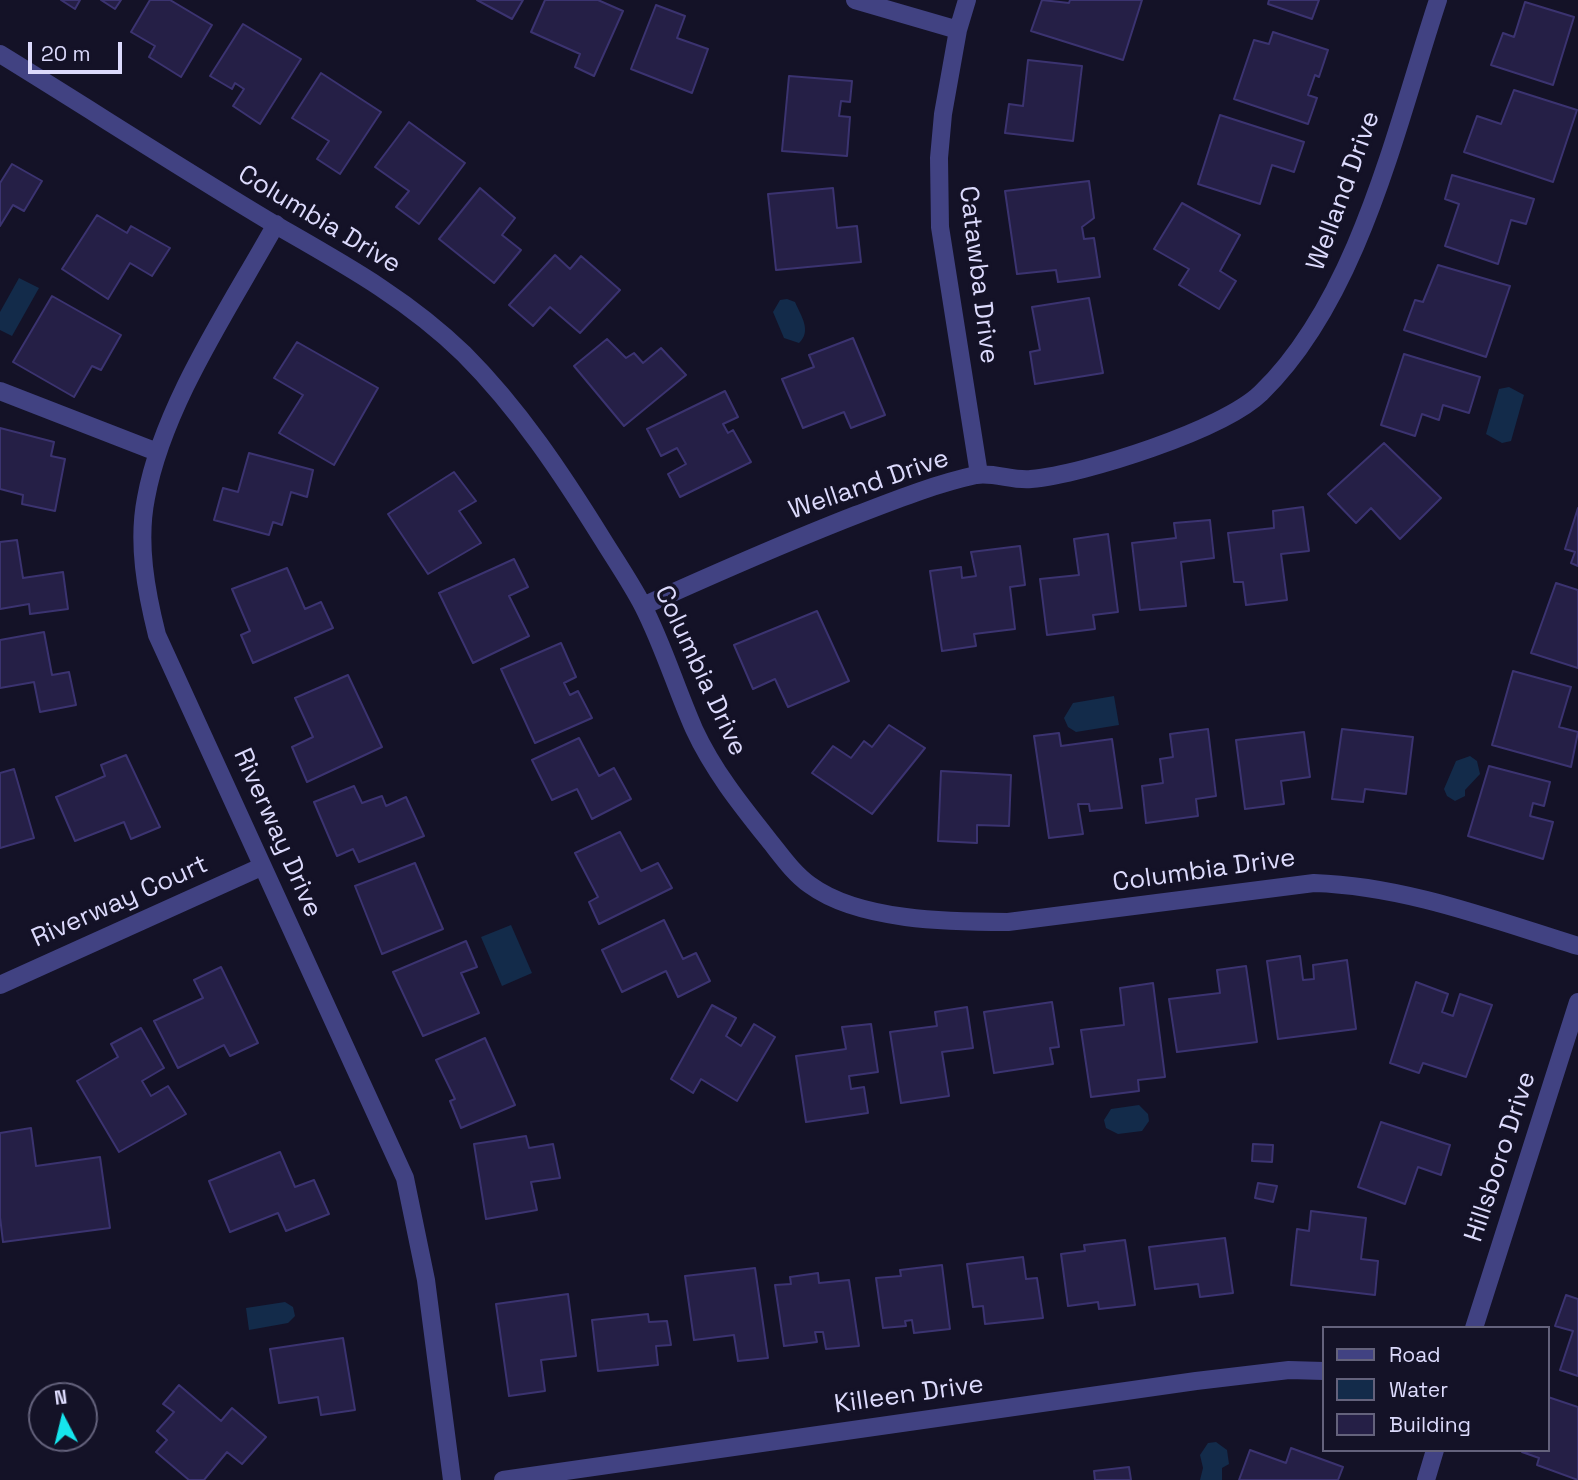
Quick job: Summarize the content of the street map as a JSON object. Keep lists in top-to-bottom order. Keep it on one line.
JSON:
{"streets":{"street":["Welland Drive","Columbia Drive","Catawba Drive","Riverway Drive","Riverway Court","Hillsboro Drive","Killeen Drive"]},"crossings":[["Welland Drive","Columbia Drive"],["Welland Drive","Catawba Drive"],["Columbia Drive","Riverway Drive"],["Riverway Drive","Riverway Court"]],"legend":["Road","Water","Building"],"scale_bar":"20 m","north":"top"}
